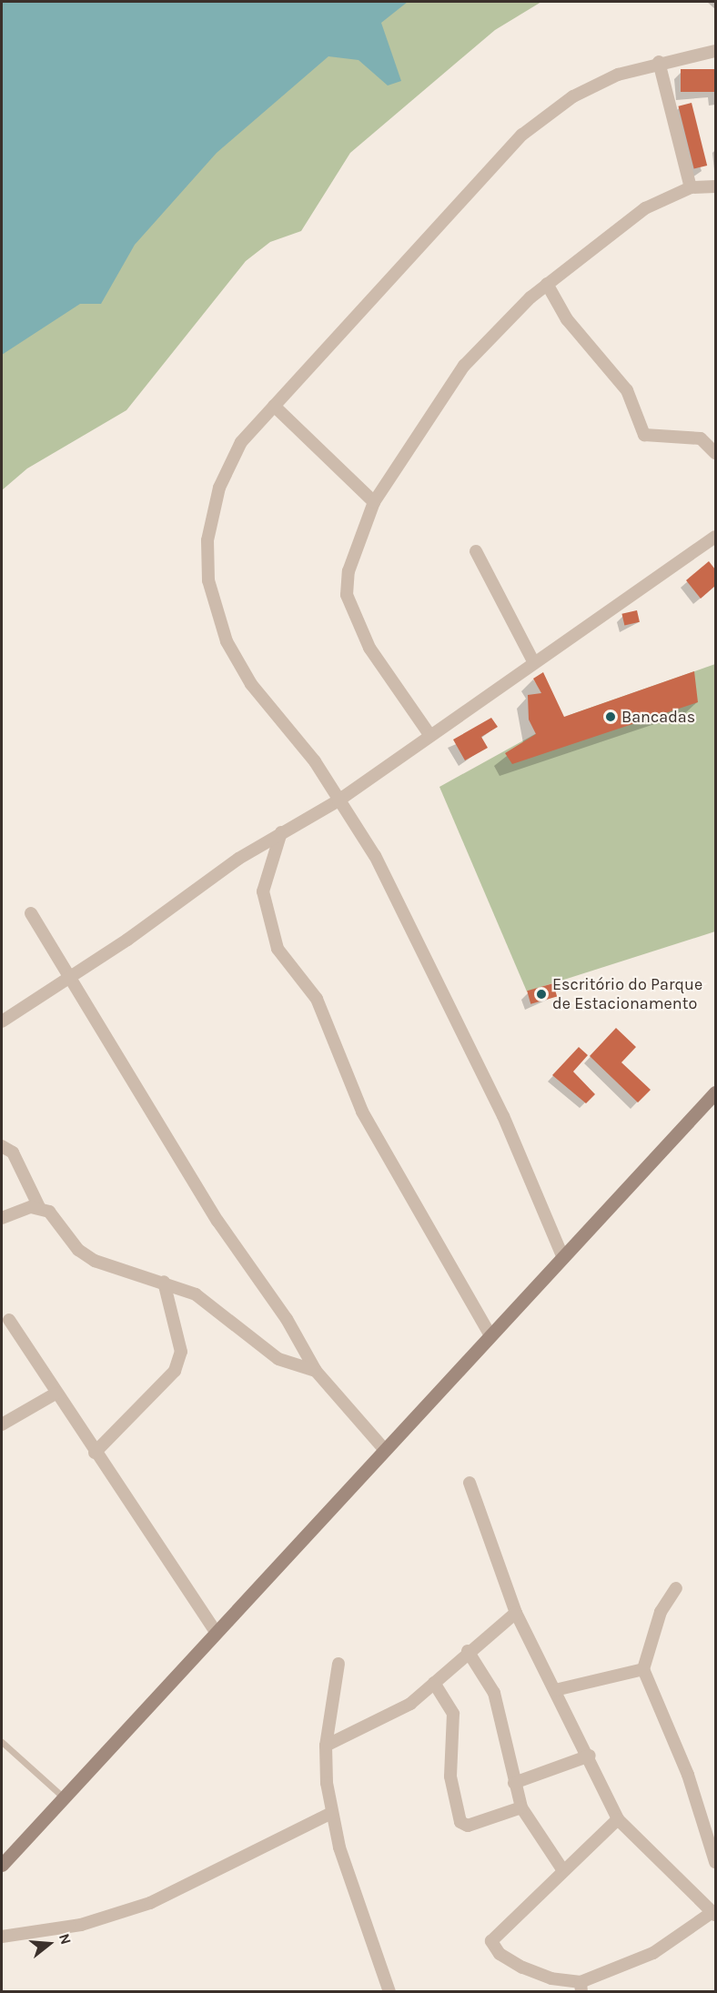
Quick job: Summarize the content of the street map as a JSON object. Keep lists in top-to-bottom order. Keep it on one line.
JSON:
{"places":["Bancadas","Escritório do Parque de Estacionamento"],"north":"right"}
